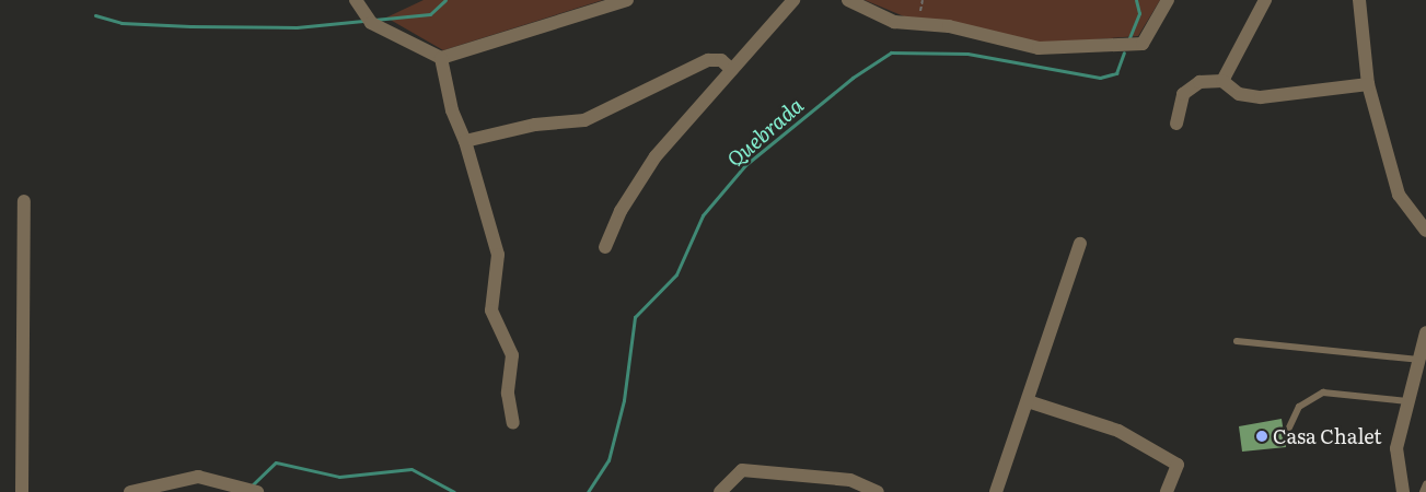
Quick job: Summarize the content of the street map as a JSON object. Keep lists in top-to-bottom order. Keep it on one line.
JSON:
{"water":["Quebrada"],"places":["Casa Chalet"]}
